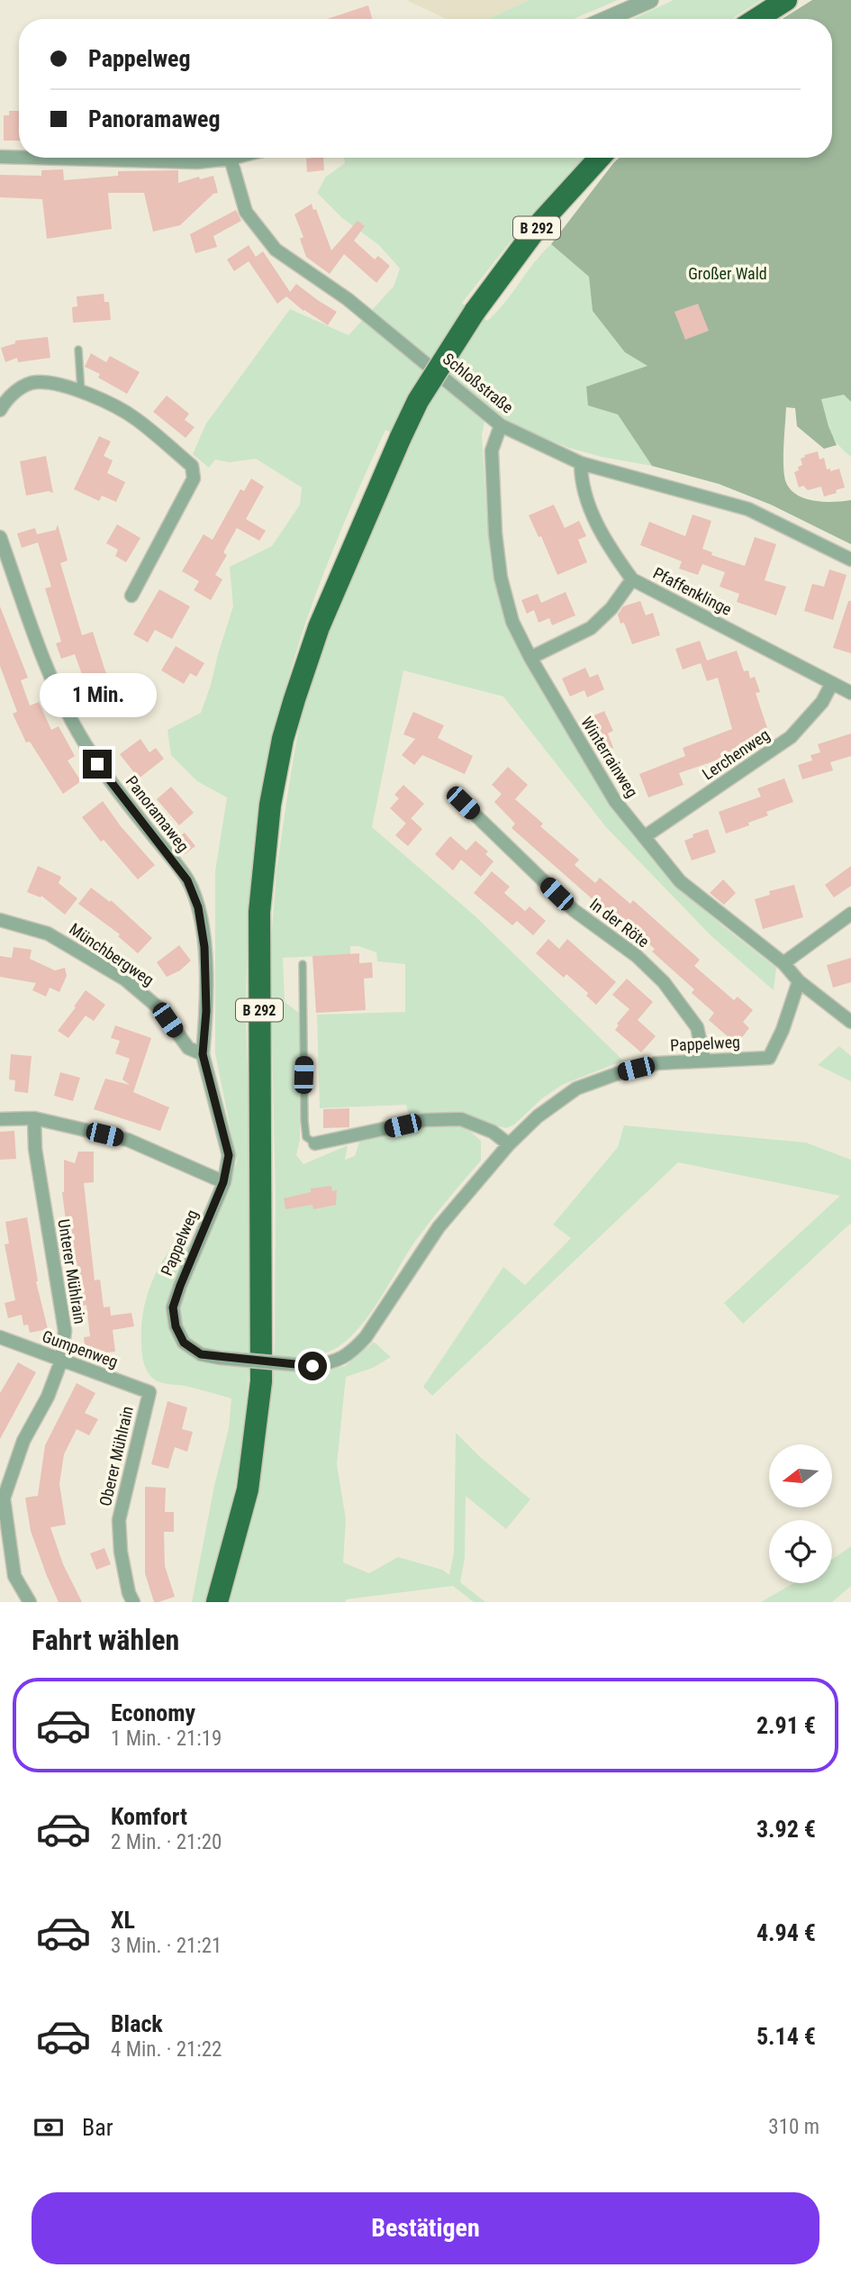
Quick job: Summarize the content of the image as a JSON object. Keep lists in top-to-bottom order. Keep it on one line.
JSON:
{"streets":{"highway":["B 292"],"street":["Schloßstraße","Pfaffenklinge","Lerchenweg","Winterrainweg","Panoramaweg","In der Röte","Münchbergweg","Pappelweg","Unterer Mühlrain","Gumpenweg","Oberer Mühlrain"]},"crossings":[["Schloßstraße","Pfaffenklinge"],["Schloßstraße","Winterrainweg"],["Pfaffenklinge","Lerchenweg"],["Lerchenweg","Winterrainweg"],["Winterrainweg","Pappelweg"],["Panoramaweg","Münchbergweg"],["In der Röte","Pappelweg"],["Unterer Mühlrain","Gumpenweg"],["Gumpenweg","Oberer Mühlrain"]],"parks":["Großer Wald"],"north":"left","page":{"banner":["Pappelweg","Panoramaweg"],"bubble":"1 Min.","heading":"Fahrt wählen","list":[{"name":"Economy","note":"1 Min. · 21:19","value":"2.91 €"},{"name":"Komfort","note":"2 Min. · 21:20","value":"3.92 €"},{"name":"XL","note":"3 Min. · 21:21","value":"4.94 €"},{"name":"Black","note":"4 Min. · 21:22","value":"5.14 €"}],"pay":["Bar","310 m"],"buttons":"Bestätigen"}}
